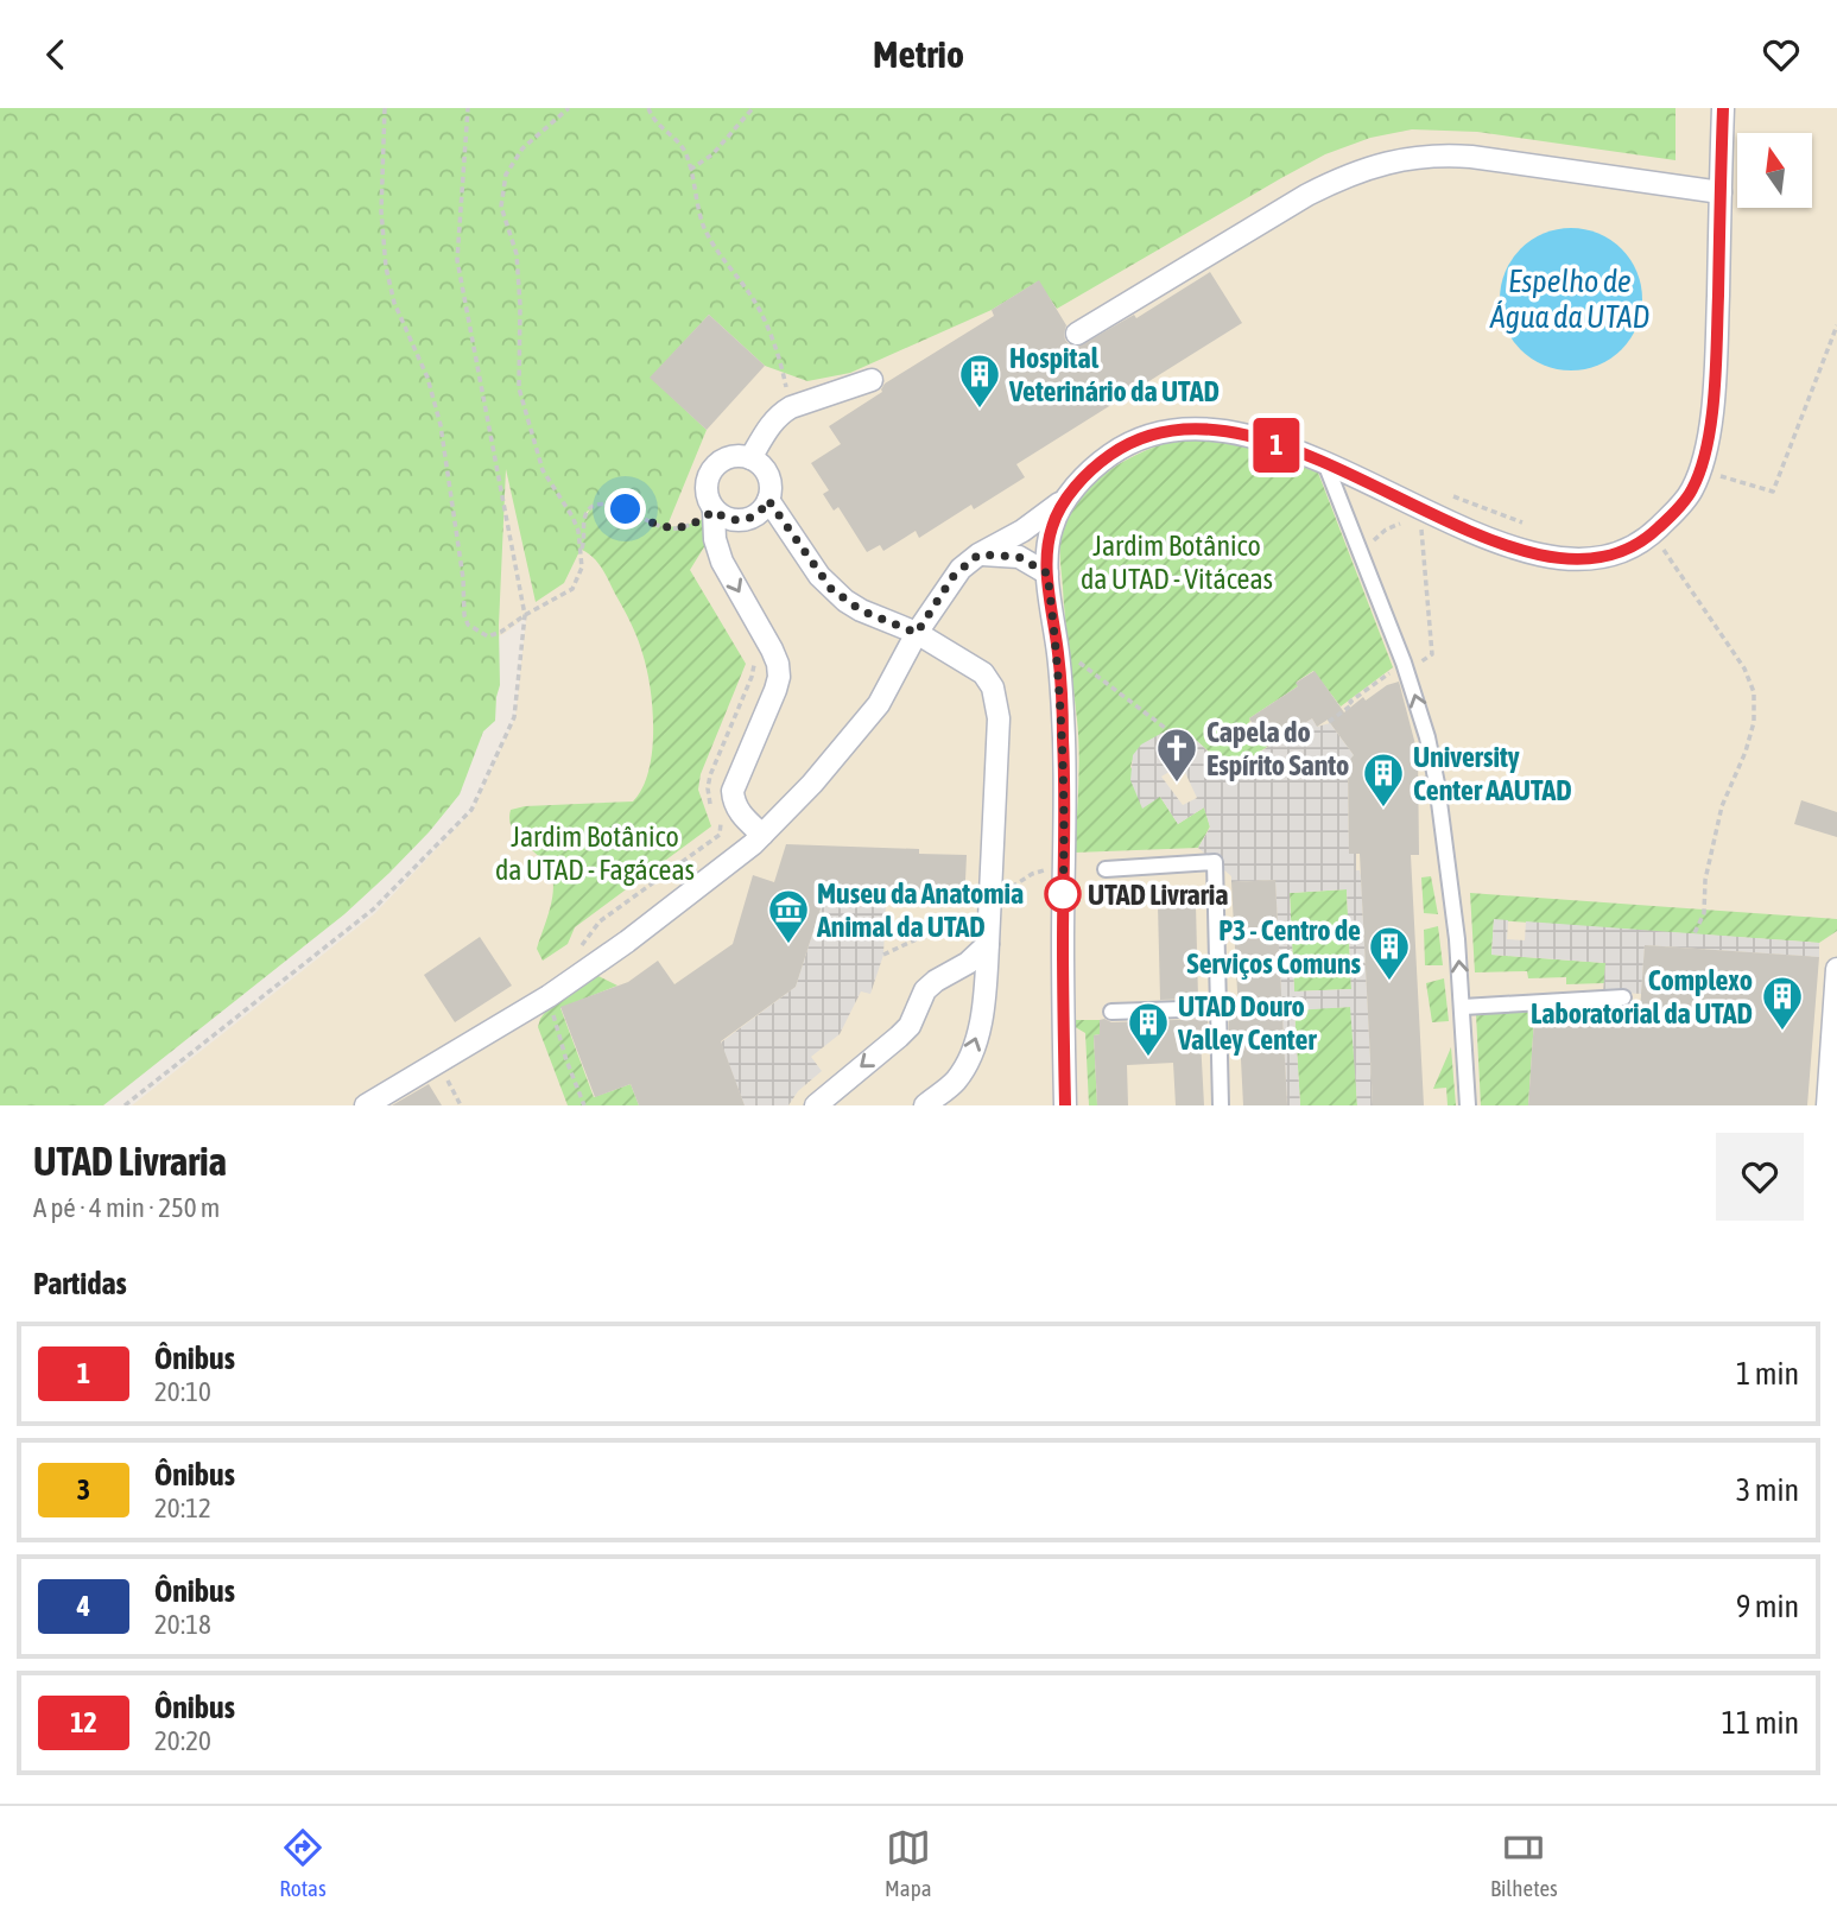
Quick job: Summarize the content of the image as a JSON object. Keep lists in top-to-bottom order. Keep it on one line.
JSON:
{"water":["Espelho de Água da UTAD"],"parks":["Jardim Botânico da UTAD - Vitáceas","Jardim Botânico da UTAD - Fagáceas"],"places":{"building":["Hospital Veterinário da UTAD","University Center AAUTAD","P3 - Centro de Serviços Comuns","Complexo Laboratorial da UTAD","UTAD Douro Valley Center"],"church":["Capela do Espírito Santo"],"other":["UTAD Livraria"],"museum":["Museu da Anatomia Animal da UTAD"]},"lines":["bus line 1"],"north":"top","page":{"header":"Metrio","on_map":"1","heading":[["UTAD Livraria","A pé · 4 min · 250 m"],"Partidas"],"list":[{"mark":"1","name":"Ônibus","note":"20:10","value":"1 min"},{"mark":"3","name":"Ônibus","note":"20:12","value":"3 min"},{"mark":"4","name":"Ônibus","note":"20:18","value":"9 min"},{"mark":"12","name":"Ônibus","note":"20:20","value":"11 min"}],"tabs":["Rotas","Mapa","Bilhetes"]}}
